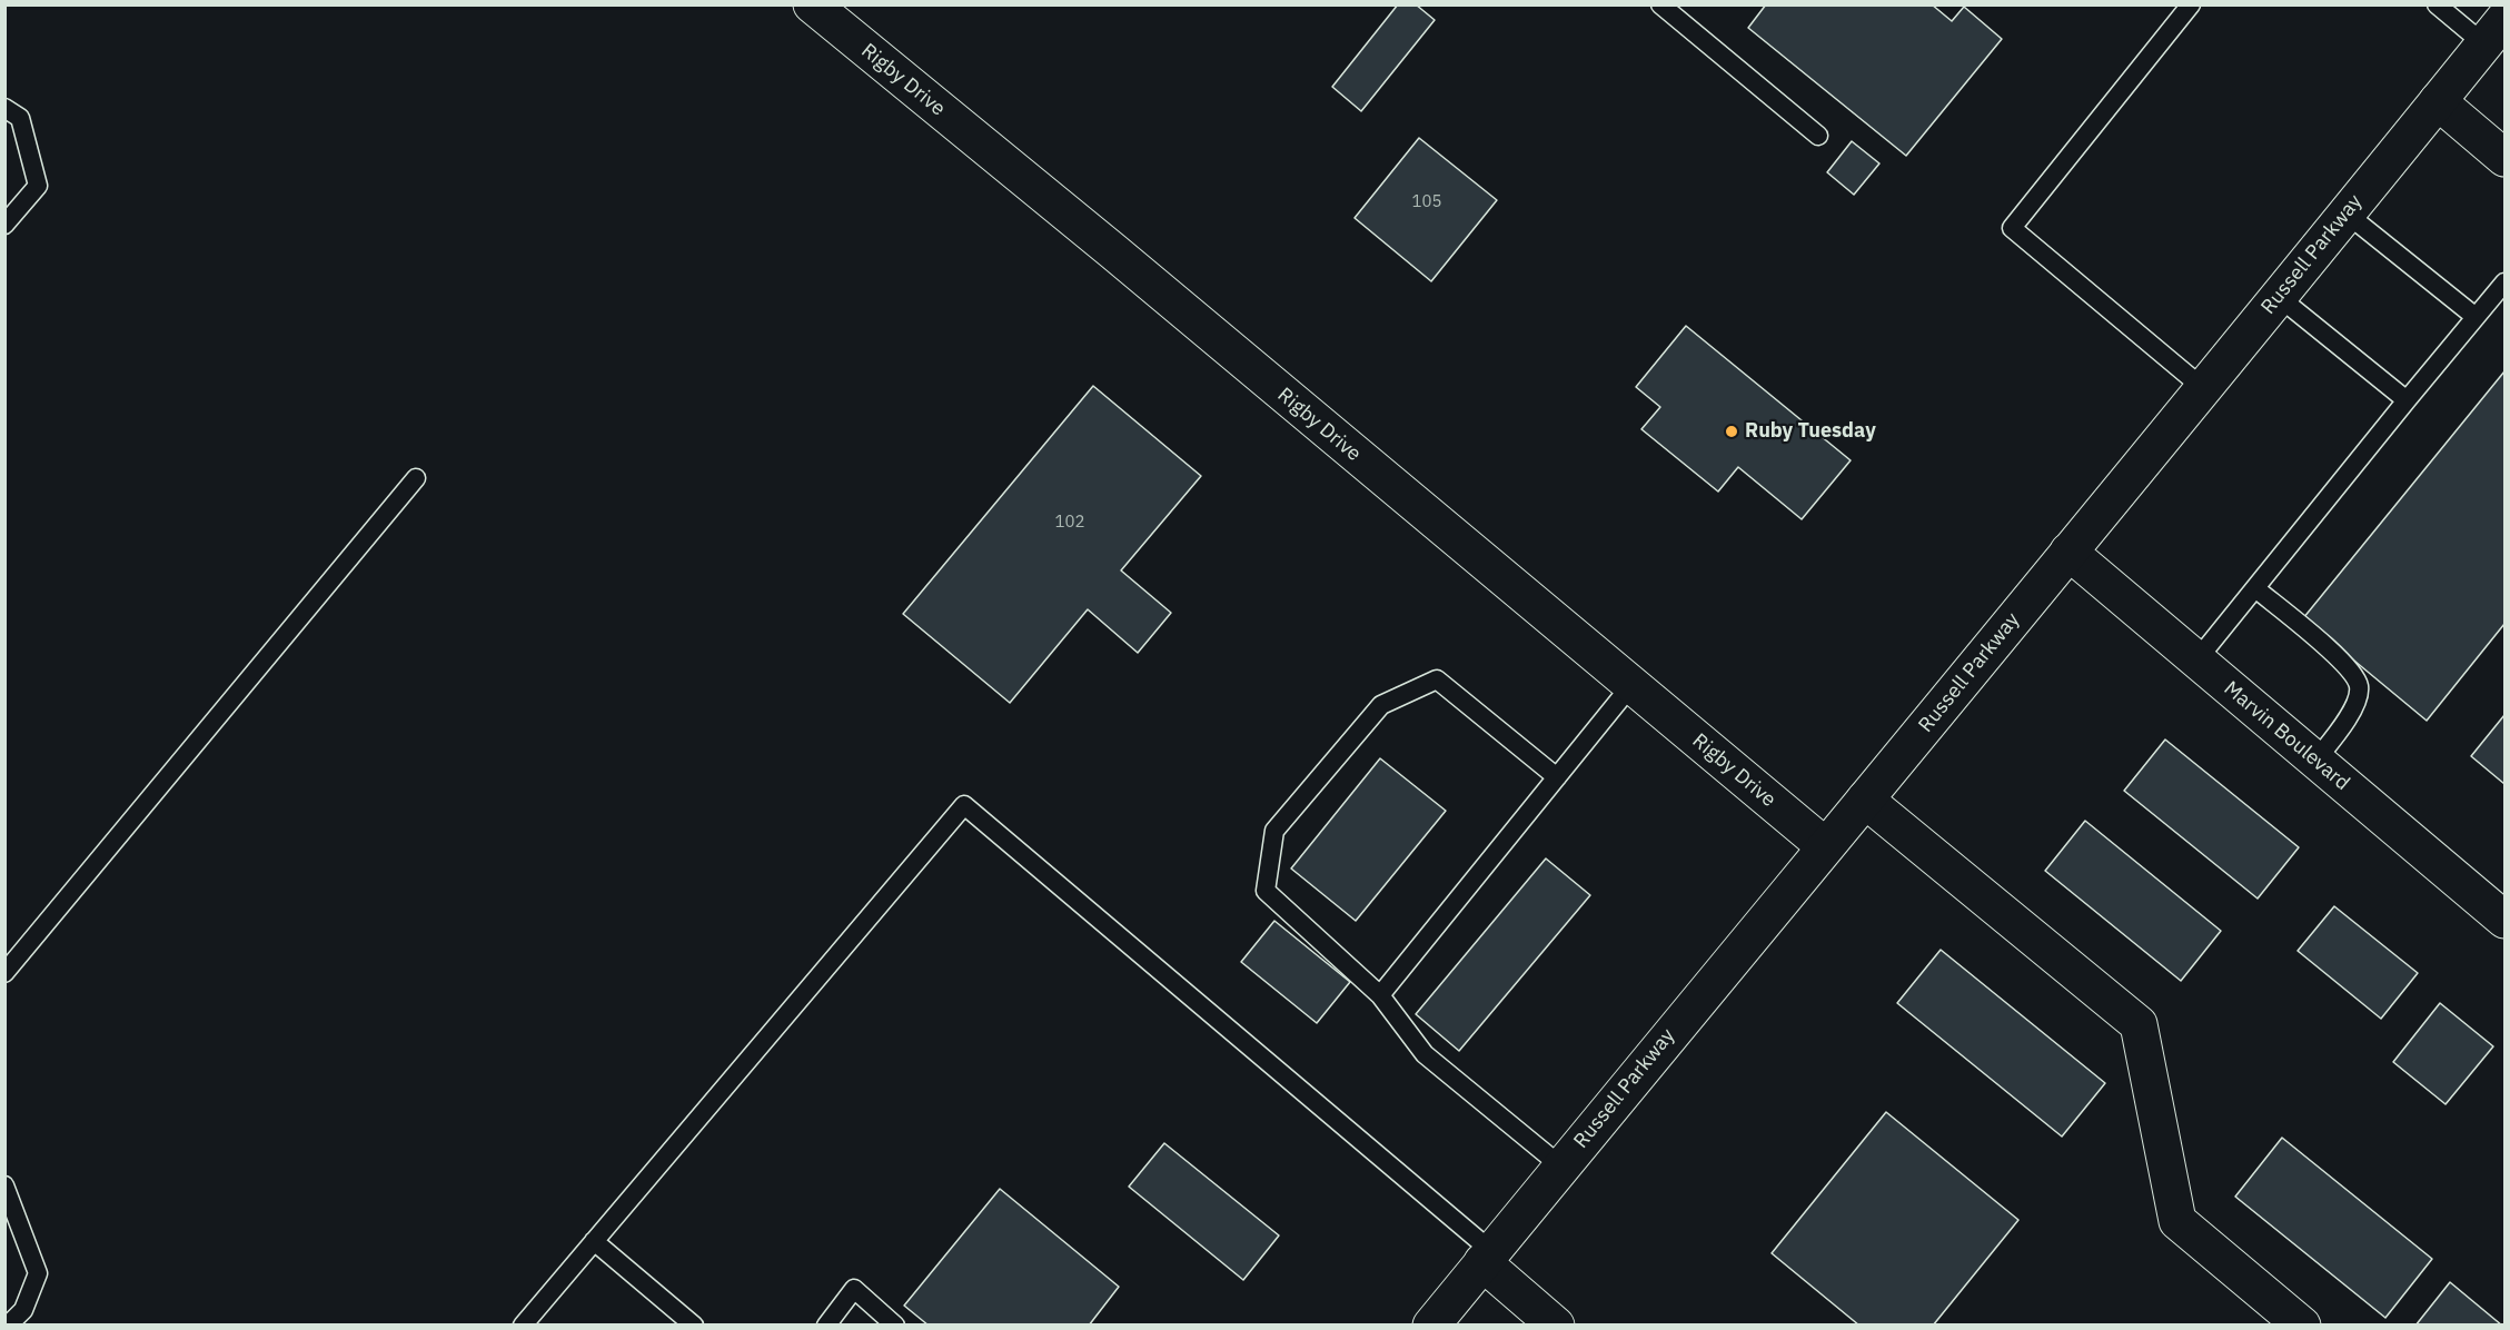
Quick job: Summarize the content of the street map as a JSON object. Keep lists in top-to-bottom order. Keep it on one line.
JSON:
{"streets":{"street":["Rigby Drive","Russell Parkway","Marvin Boulevard"]},"crossings":[["Rigby Drive","Russell Parkway"],["Russell Parkway","Marvin Boulevard"]],"places":["Ruby Tuesday"],"house_numbers":["105","102"]}
